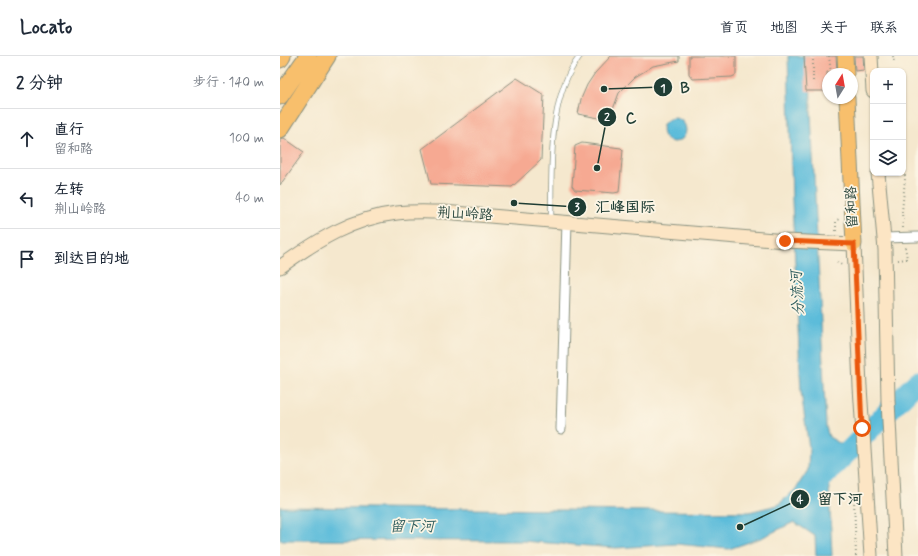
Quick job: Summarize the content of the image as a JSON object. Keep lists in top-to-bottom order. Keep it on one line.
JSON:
{"streets":{"main road":["留和路","荆山岭路"]},"crossings":[["留和路","荆山岭路"]],"water":["分流河","留下河"],"places":["B","C","汇峰国际","留下河"],"north":"top","page":{"header":"Locato","nav":["首页","地图","关于","联系"],"heading":["2 分钟","步行 · 140 m"],"map_buttons":["+","−"],"list":[["直行","留和路","100 m"],["左转","荆山岭路","40 m"],"到达目的地"]}}
